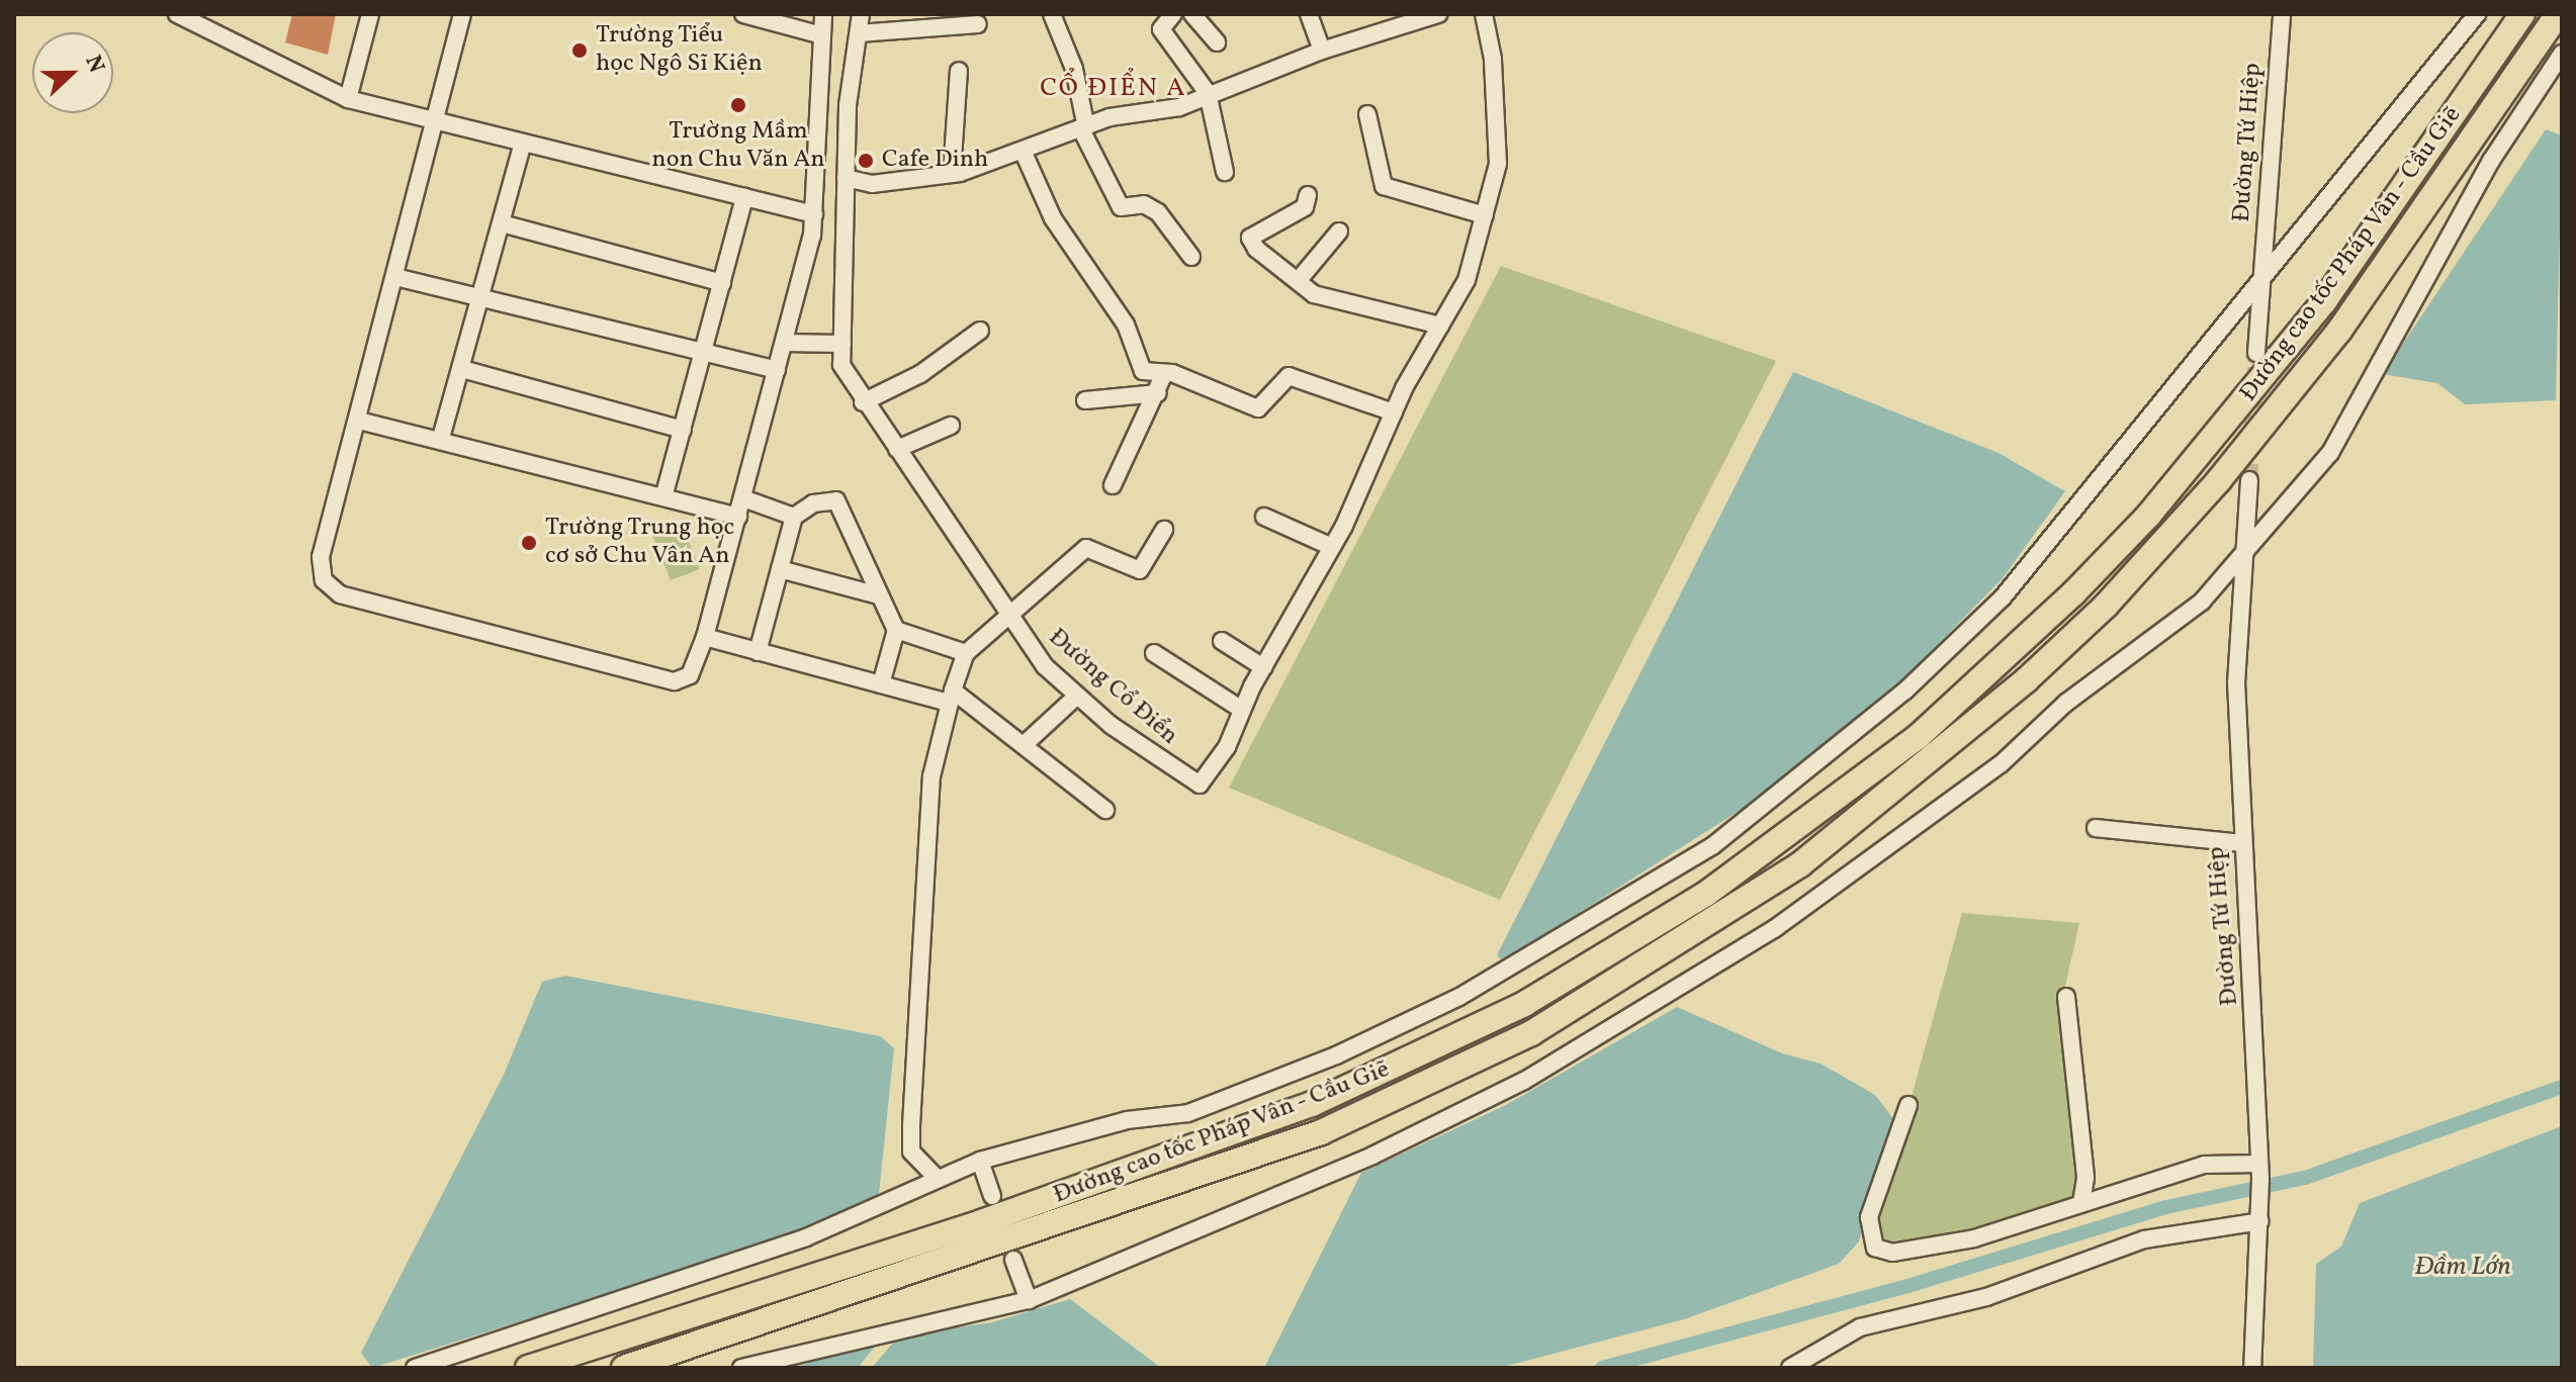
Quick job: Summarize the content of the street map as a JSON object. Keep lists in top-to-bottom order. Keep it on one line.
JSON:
{"streets":{"highway":["Đường cao tốc Pháp Vân - Cầu Giẽ"],"street":["Đường Tứ Hiệp","Đường Cổ Điển"]},"districts":["CỔ ĐIỂN A"],"water":["Đầm Lớn"],"places":["Trường Tiểu học Ngô Sĩ Kiện","Trường Mầm non Chu Văn An","Cafe Dinh","Trường Trung học cơ sở Chu Vân An"],"north":"right"}
